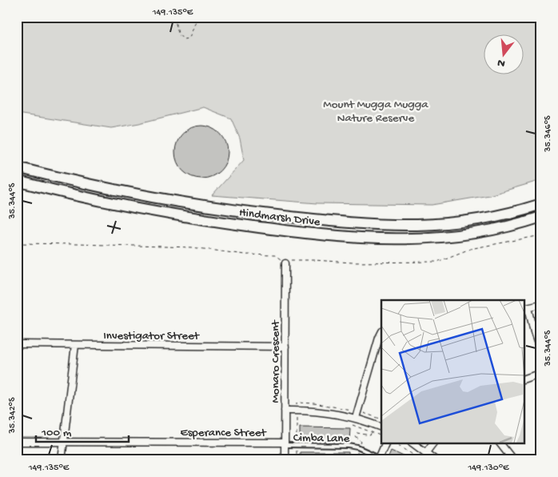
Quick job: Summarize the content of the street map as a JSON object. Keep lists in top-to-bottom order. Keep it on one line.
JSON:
{"streets":{"main road":["Hindmarsh Drive"],"street":["Investigator Street","Monaro Crescent","Esperance Street"],"lane":["Cimba Lane"]},"crossings":[["Investigator Street","Monaro Crescent"],["Monaro Crescent","Esperance Street"],["Monaro Crescent","Cimba Lane"],["Esperance Street","Cimba Lane"]],"parks":["Mount Mugga Mugga Nature Reserve"],"scale_bar":"100 m","north":"bottom","coordinates":["149.135°E","35.346°S","35.344°S","35.342°S","149.130°E"]}
